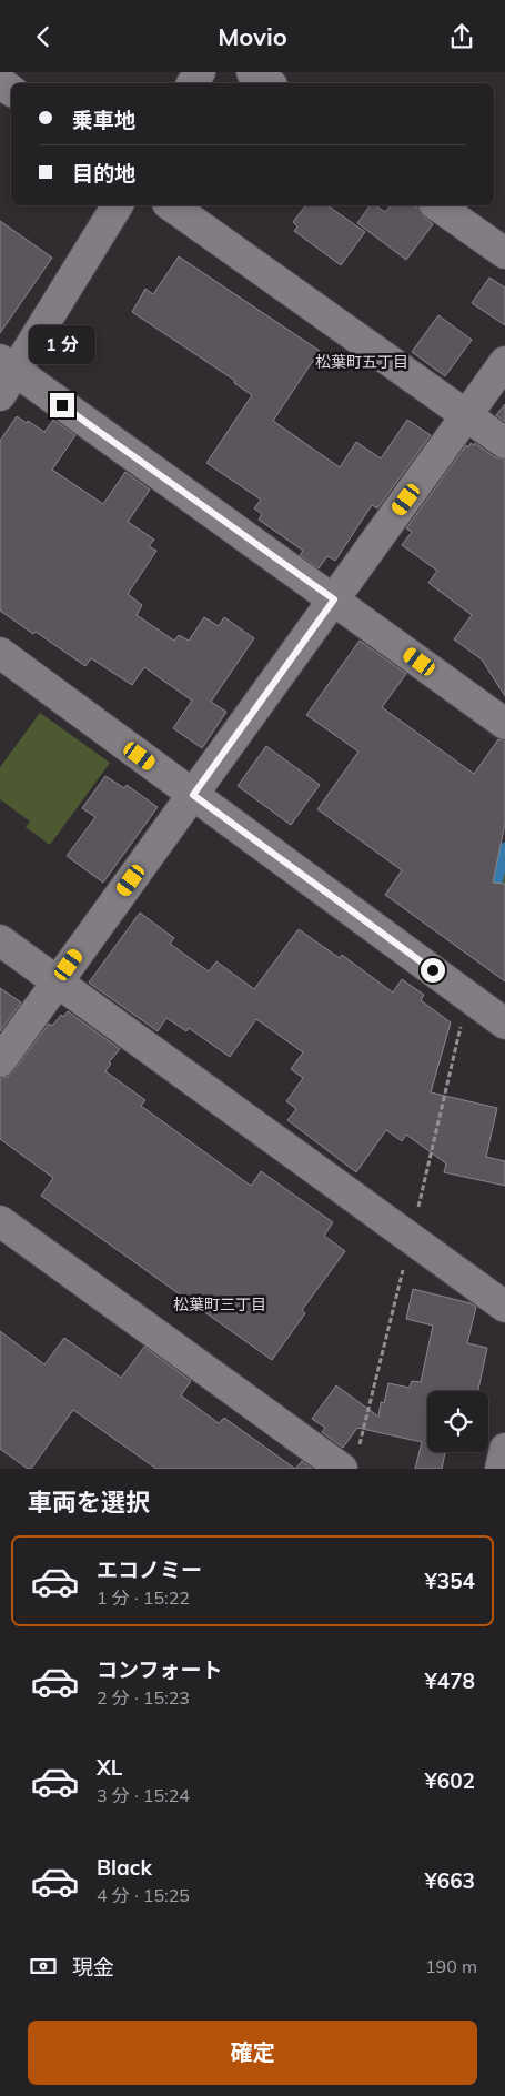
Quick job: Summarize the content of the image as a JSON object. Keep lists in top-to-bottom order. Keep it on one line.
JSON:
{"districts":["松葉町五丁目","松葉町三丁目"],"page":{"header":"Movio","banner":["乗車地","目的地"],"bubble":"1 分","heading":"車両を選択","list":[{"name":"エコノミー","note":"1 分 · 15:22","value":"¥354"},{"name":"コンフォート","note":"2 分 · 15:23","value":"¥478"},{"name":"XL","note":"3 分 · 15:24","value":"¥602"},{"name":"Black","note":"4 分 · 15:25","value":"¥663"}],"pay":["現金","190 m"],"buttons":"確定"}}
